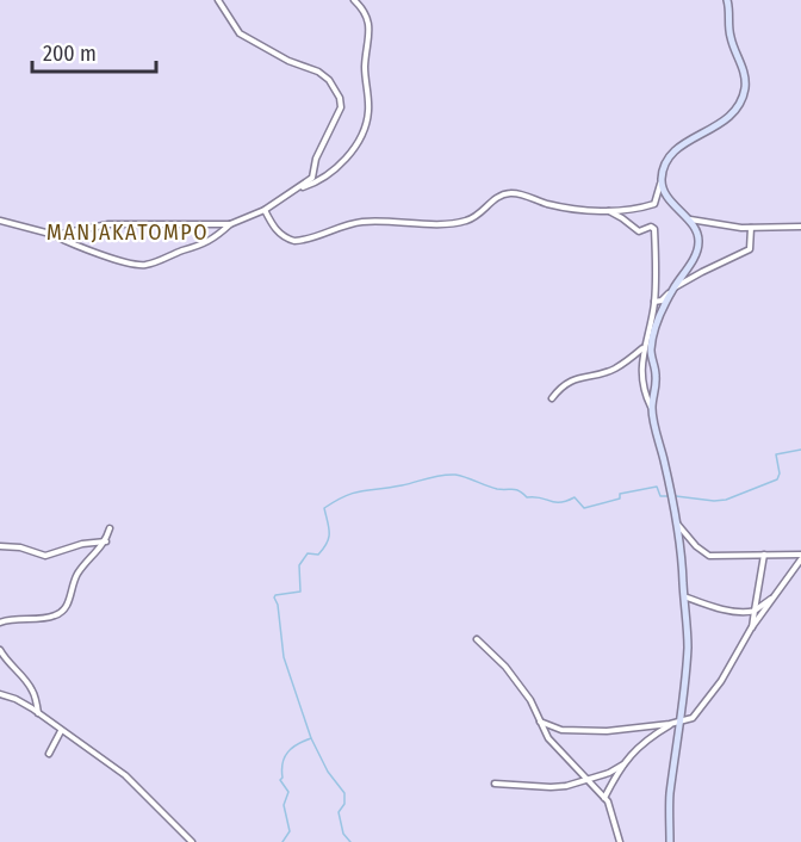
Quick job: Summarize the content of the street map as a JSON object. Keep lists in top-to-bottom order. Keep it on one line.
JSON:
{"districts":["MANJAKATOMPO"],"scale_bar":"200 m"}
